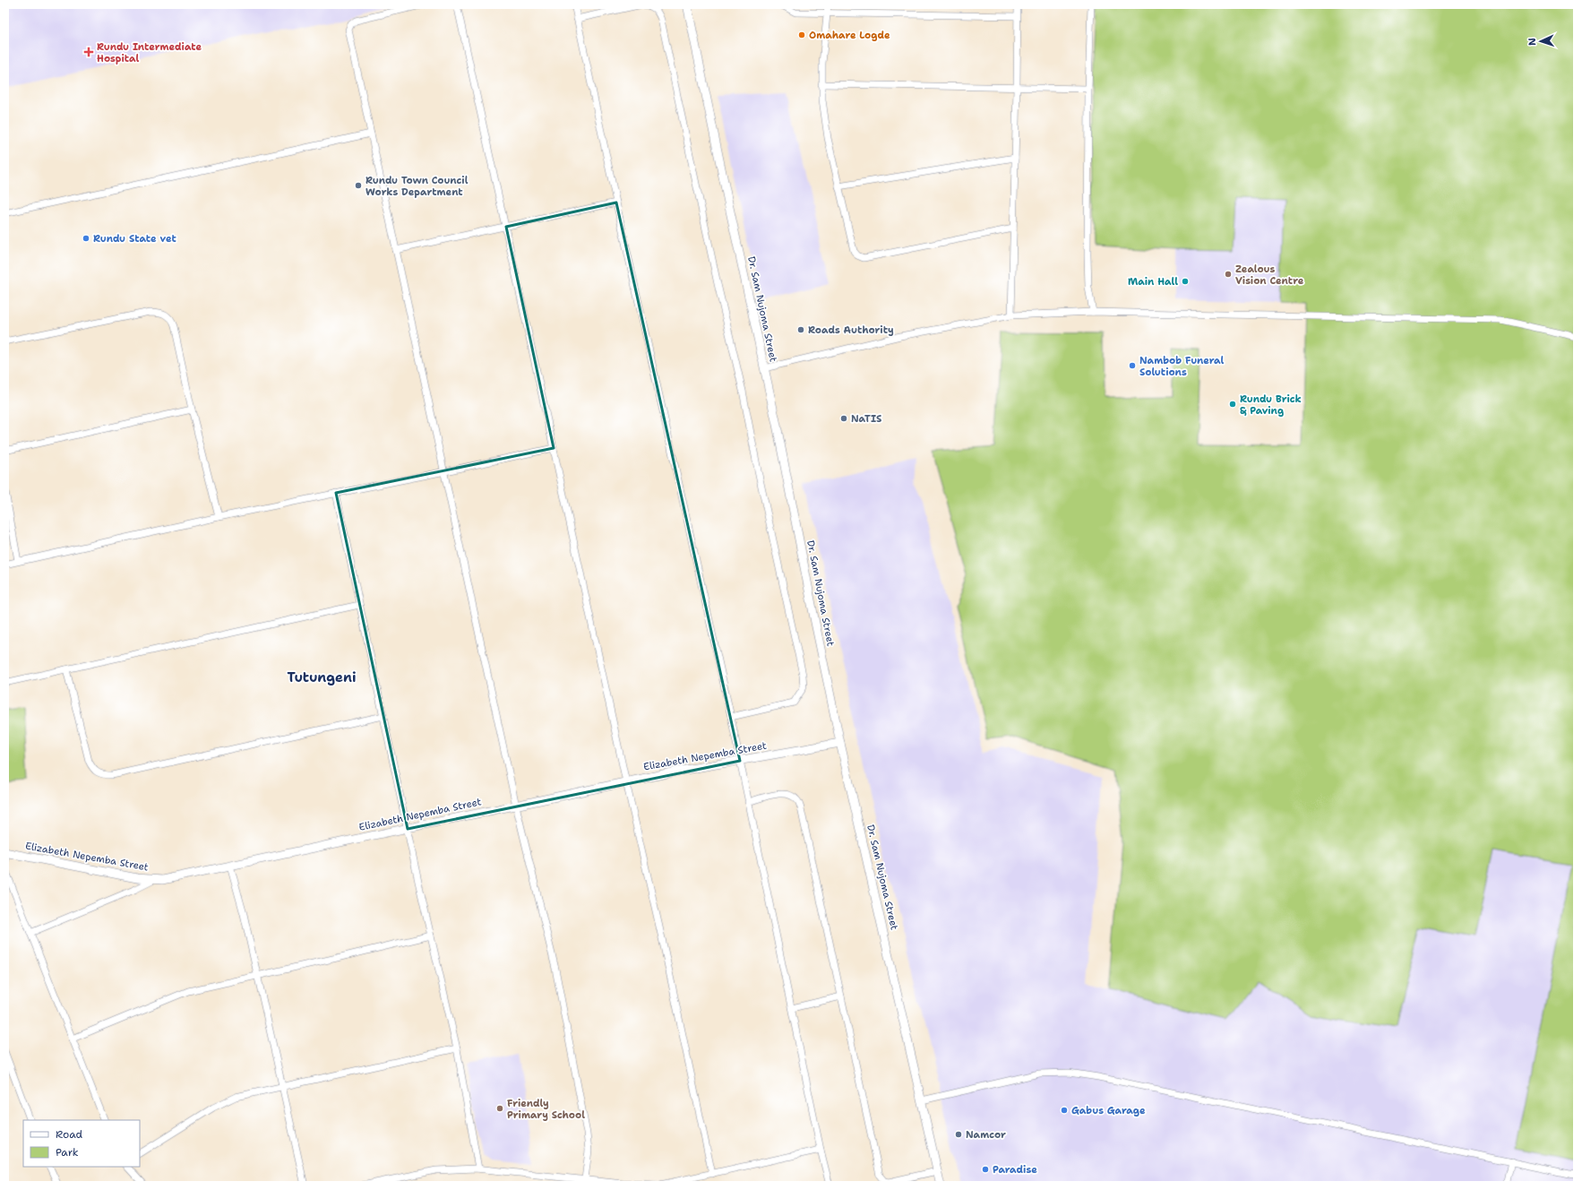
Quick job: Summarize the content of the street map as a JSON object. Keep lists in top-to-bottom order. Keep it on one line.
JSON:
{"streets":{"street":["Dr. Sam Nujoma Street","Elizabeth Nepemba Street"]},"crossings":[["Dr. Sam Nujoma Street","Elizabeth Nepemba Street"]],"districts":["Tutungeni"],"places":{"other":["Omahare Logde","Rundu Town Council Works Department","Rundu State vet","Zealous Vision Centre","Main Hall","Roads Authority","Nambob Funeral Solutions","Rundu Brick & Paving","NaTIS","Friendly Primary School","Gabus Garage","Namcor","Paradise"],"health":["Rundu Intermediate Hospital"]},"legend":["Road","Park"],"north":"left"}
